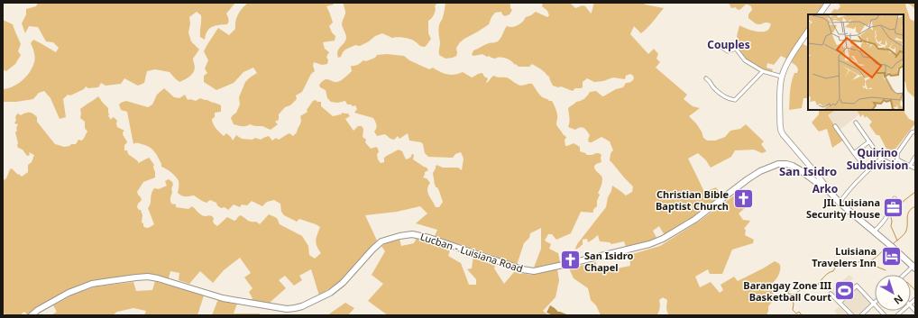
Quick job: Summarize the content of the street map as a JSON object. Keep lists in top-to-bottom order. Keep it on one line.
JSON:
{"streets":{"main road":["Lucban - Luisiana Road"]},"districts":["Couples","Quirino Subdivision","San Isidro","Arko"],"places":{"church":["Christian Bible Baptist Church","San Isidro Chapel"],"office":["JIL Luisiana Security House"],"hotel":["Luisiana Travelers Inn"],"sports":["Barangay Zone III Basketball Court"]},"north":"bottom right"}
